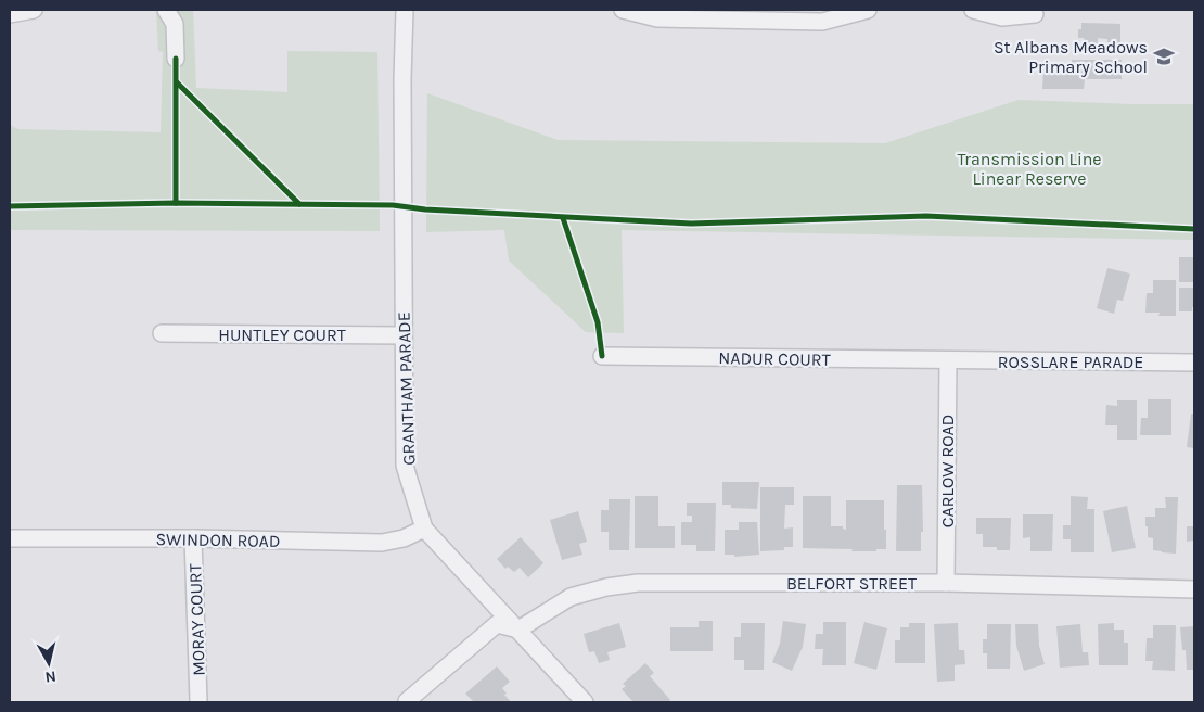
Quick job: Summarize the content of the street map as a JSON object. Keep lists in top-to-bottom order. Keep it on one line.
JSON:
{"streets":{"street":["HUNTLEY COURT","NADUR COURT","ROSSLARE PARADE","GRANTHAM PARADE","CARLOW ROAD","SWINDON ROAD","BELFORT STREET","MORAY COURT"]},"crossings":[["HUNTLEY COURT","GRANTHAM PARADE"],["NADUR COURT","ROSSLARE PARADE"],["NADUR COURT","CARLOW ROAD"],["ROSSLARE PARADE","CARLOW ROAD"],["GRANTHAM PARADE","SWINDON ROAD"],["GRANTHAM PARADE","BELFORT STREET"],["CARLOW ROAD","BELFORT STREET"],["SWINDON ROAD","MORAY COURT"]],"parks":["Transmission Line Linear Reserve"],"places":{"school or university":["St Albans Meadows Primary School"]},"north":"bottom"}
